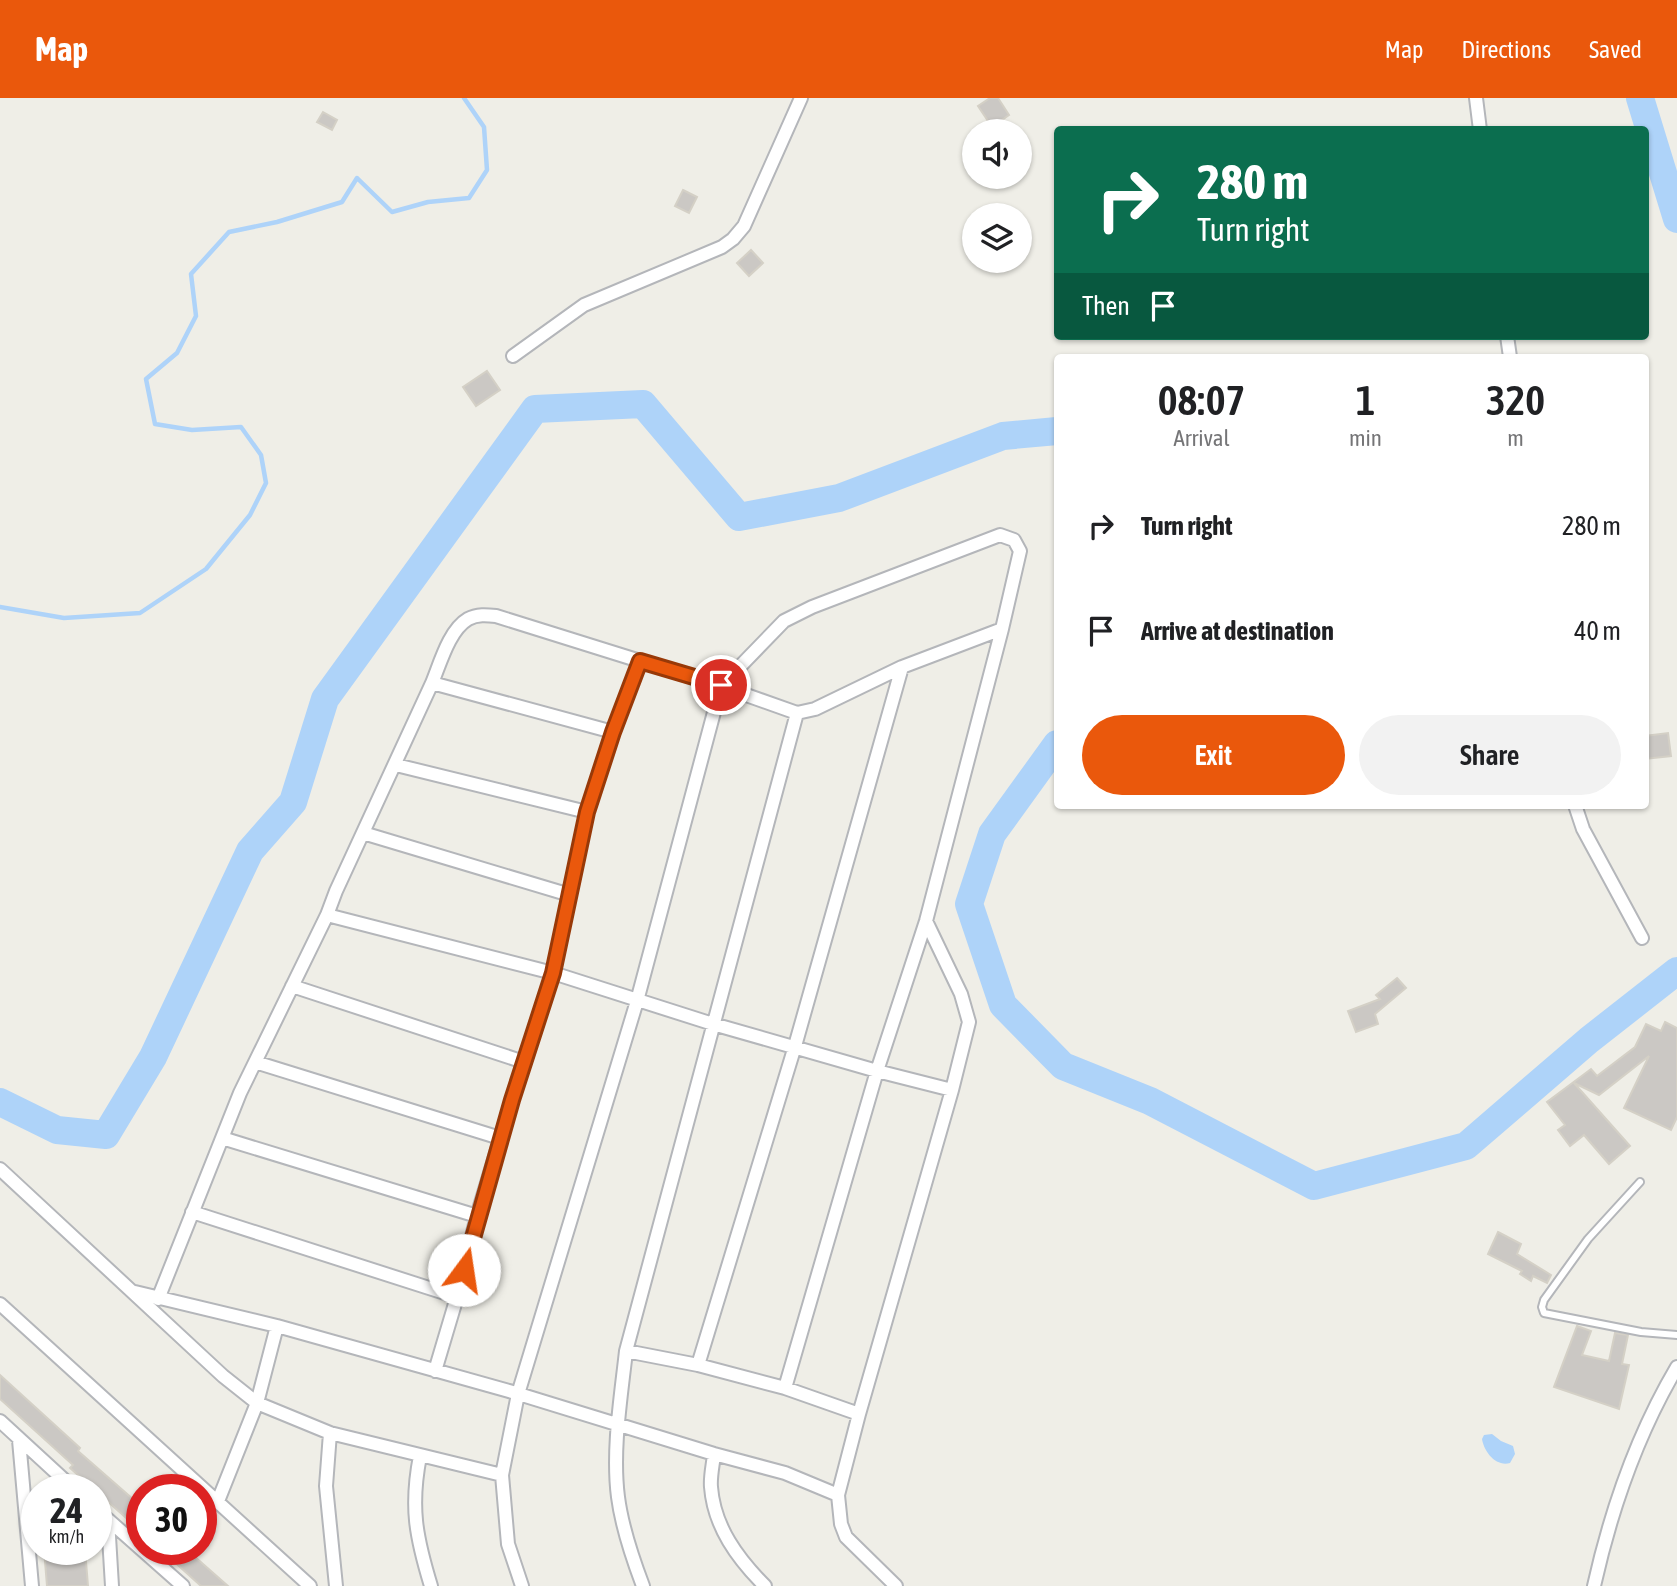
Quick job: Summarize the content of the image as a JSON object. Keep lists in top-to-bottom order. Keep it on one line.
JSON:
{"page":{"header":"Map","nav":["Map","Directions","Saved"],"turn":["280 m","Turn right"],"then":"Then","eta":["08:07","Arrival","1","min","320","m"],"list":[{"name":"Turn right","value":"280 m"},{"name":"Arrive at destination","value":"40 m"}],"buttons":["Exit","Share"],"speed":"24 km/h","limit":"30"}}
